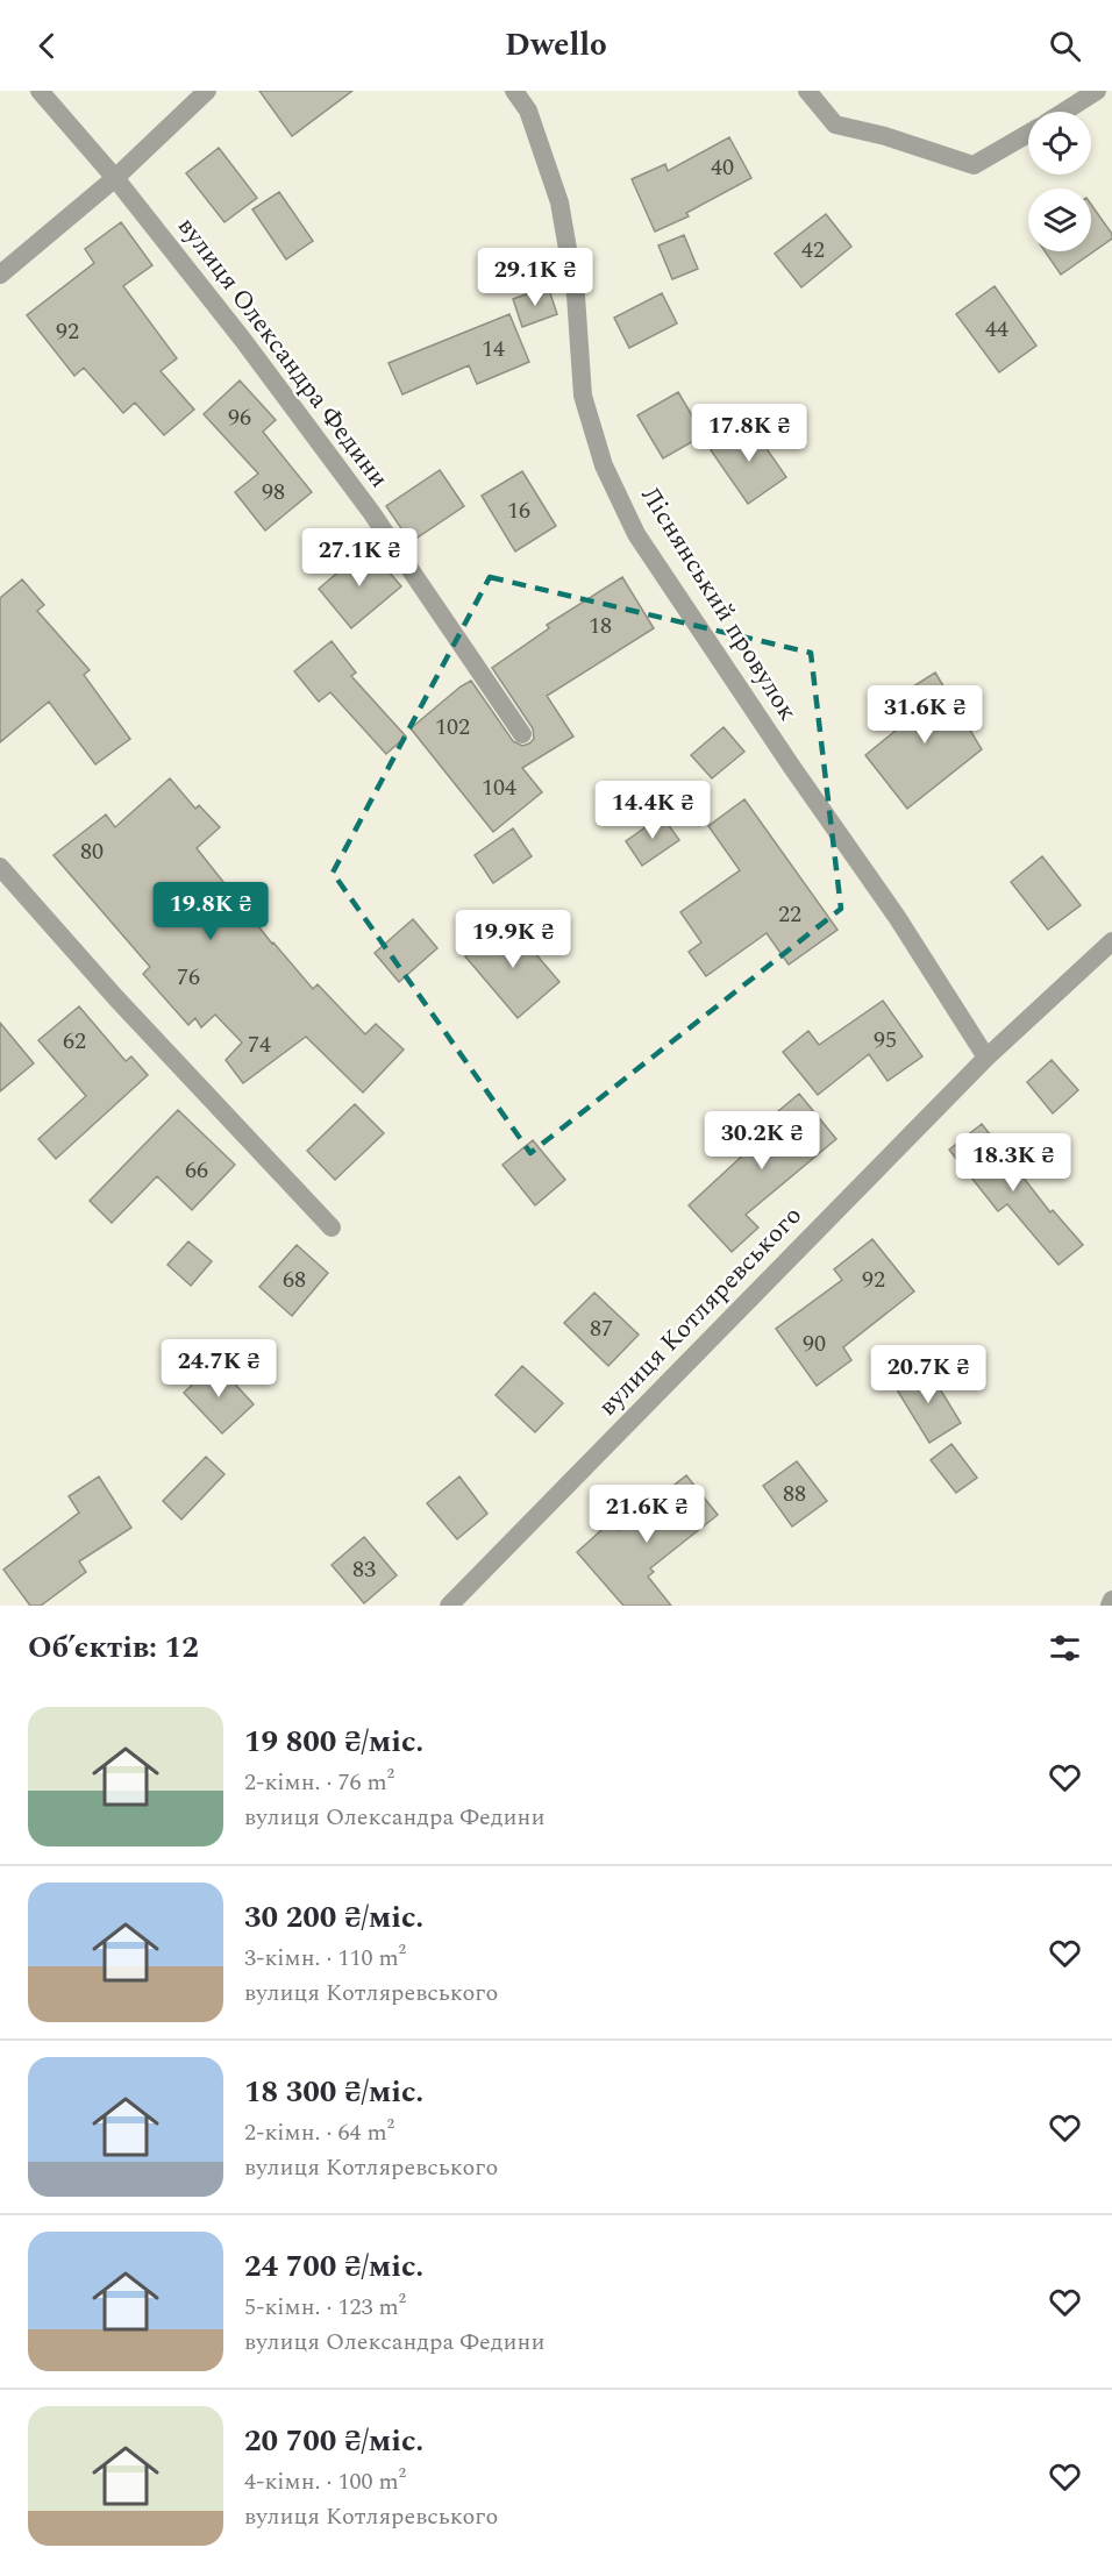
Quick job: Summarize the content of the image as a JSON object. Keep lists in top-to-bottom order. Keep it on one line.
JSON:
{"streets":{"street":["вулиця Олександра Федини","Ліснянський провулок","вулиця Котляревського"]},"crossings":[["Ліснянський провулок","вулиця Котляревського"]],"house_numbers":["40","42","44","92","14","96","98","16","18","102","104","80","22","76","95","62","74","66","68","92","87","90","88","83"],"page":{"header":"Dwello","price":["29.1K ₴","17.8K ₴","27.1K ₴","31.6K ₴","14.4K ₴","19.8K ₴","19.9K ₴","30.2K ₴","18.3K ₴","24.7K ₴","20.7K ₴","21.6K ₴"],"heading":"Об’єктів: 12","list":[{"name":"19 800 ₴/міс.","note":"2-кімн. · 76 m² · вулиця Олександра Федини"},{"name":"30 200 ₴/міс.","note":"3-кімн. · 110 m² · вулиця Котляревського"},{"name":"18 300 ₴/міс.","note":"2-кімн. · 64 m² · вулиця Котляревського"},{"name":"24 700 ₴/міс.","note":"5-кімн. · 123 m² · вулиця Олександра Федини"},{"name":"20 700 ₴/міс.","note":"4-кімн. · 100 m² · вулиця Котляревського"}]}}
